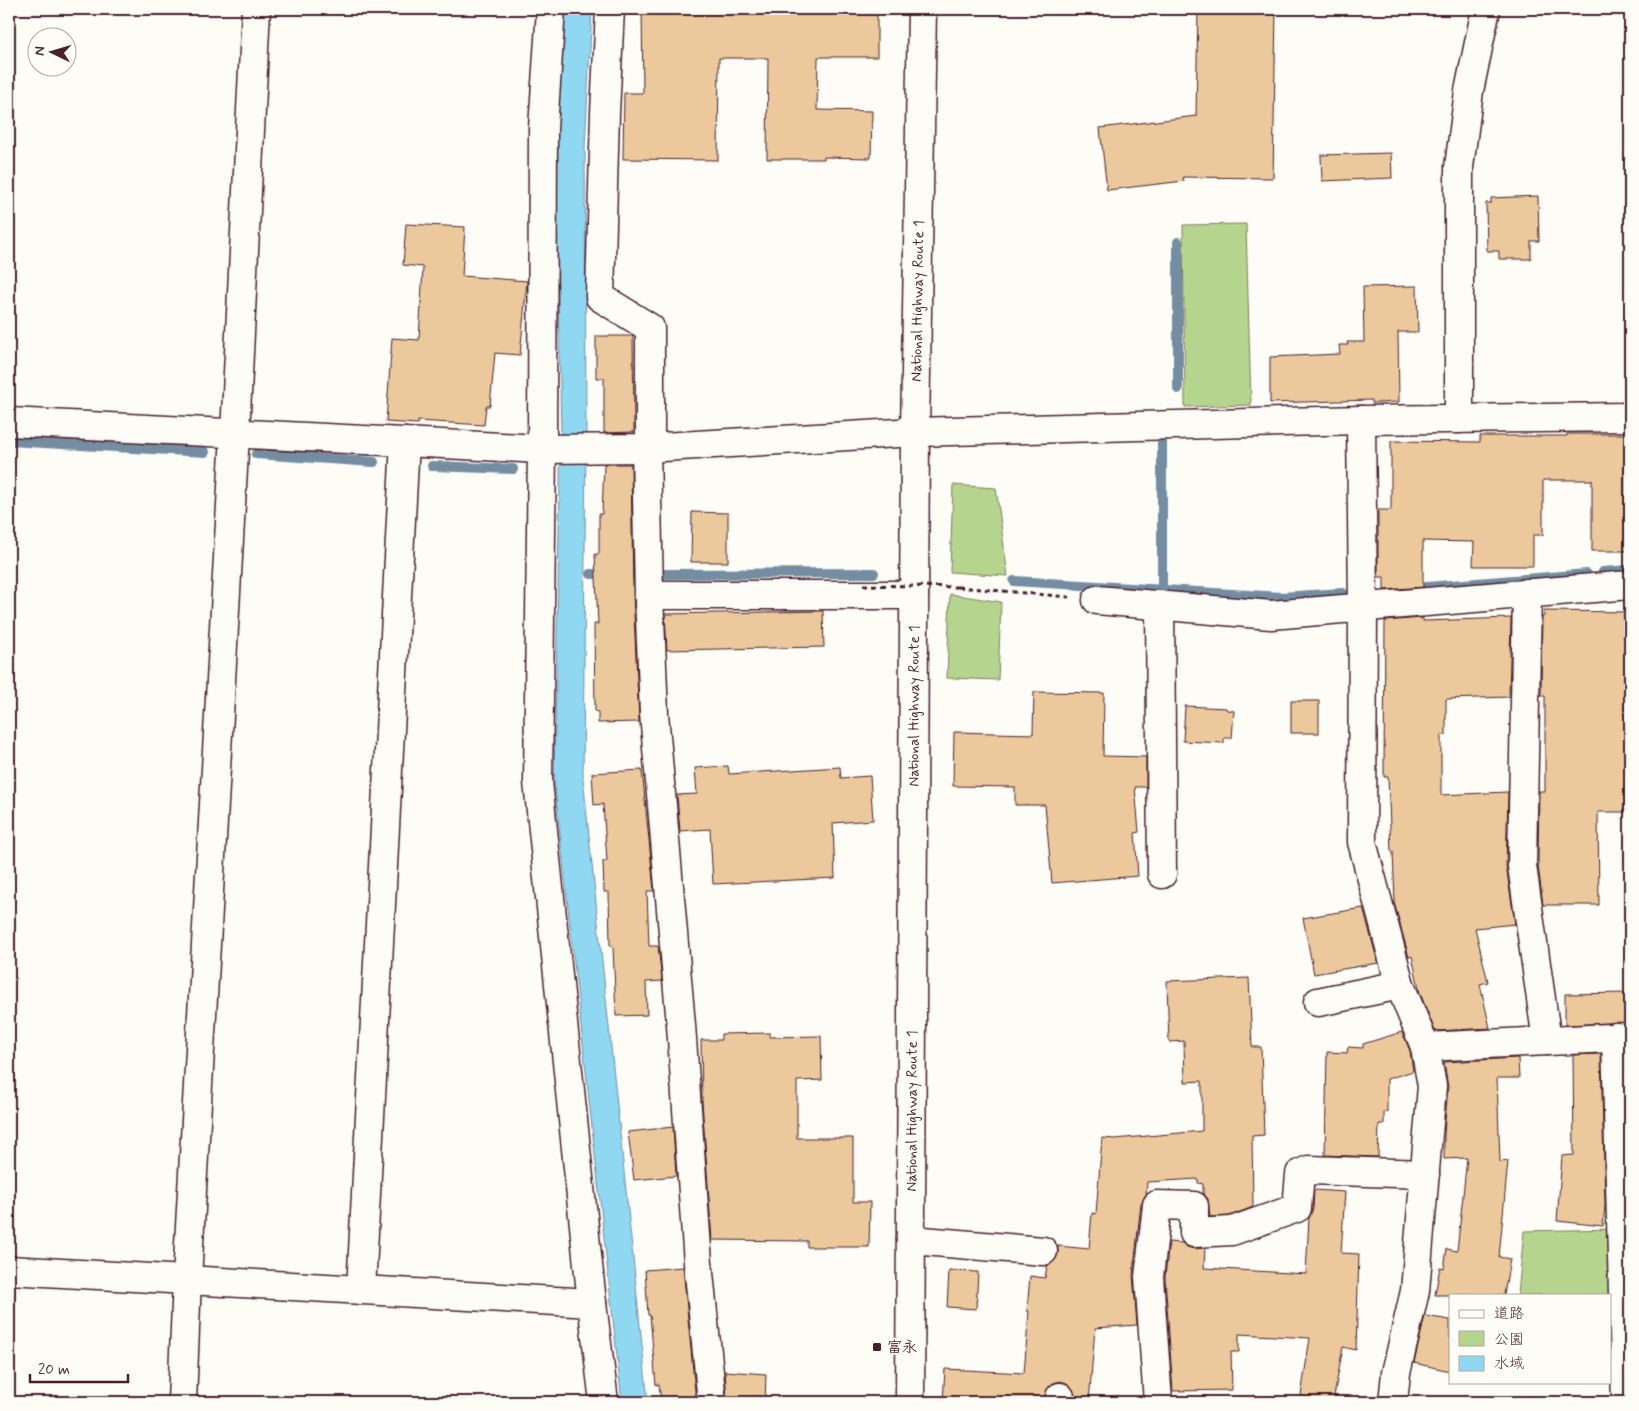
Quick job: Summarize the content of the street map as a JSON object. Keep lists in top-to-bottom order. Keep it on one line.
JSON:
{"streets":{"main road":["National Highway Route 1"]},"places":{"transit":["富永"]},"legend":["道路","公園","水域"],"scale_bar":"20 m","north":"left"}
